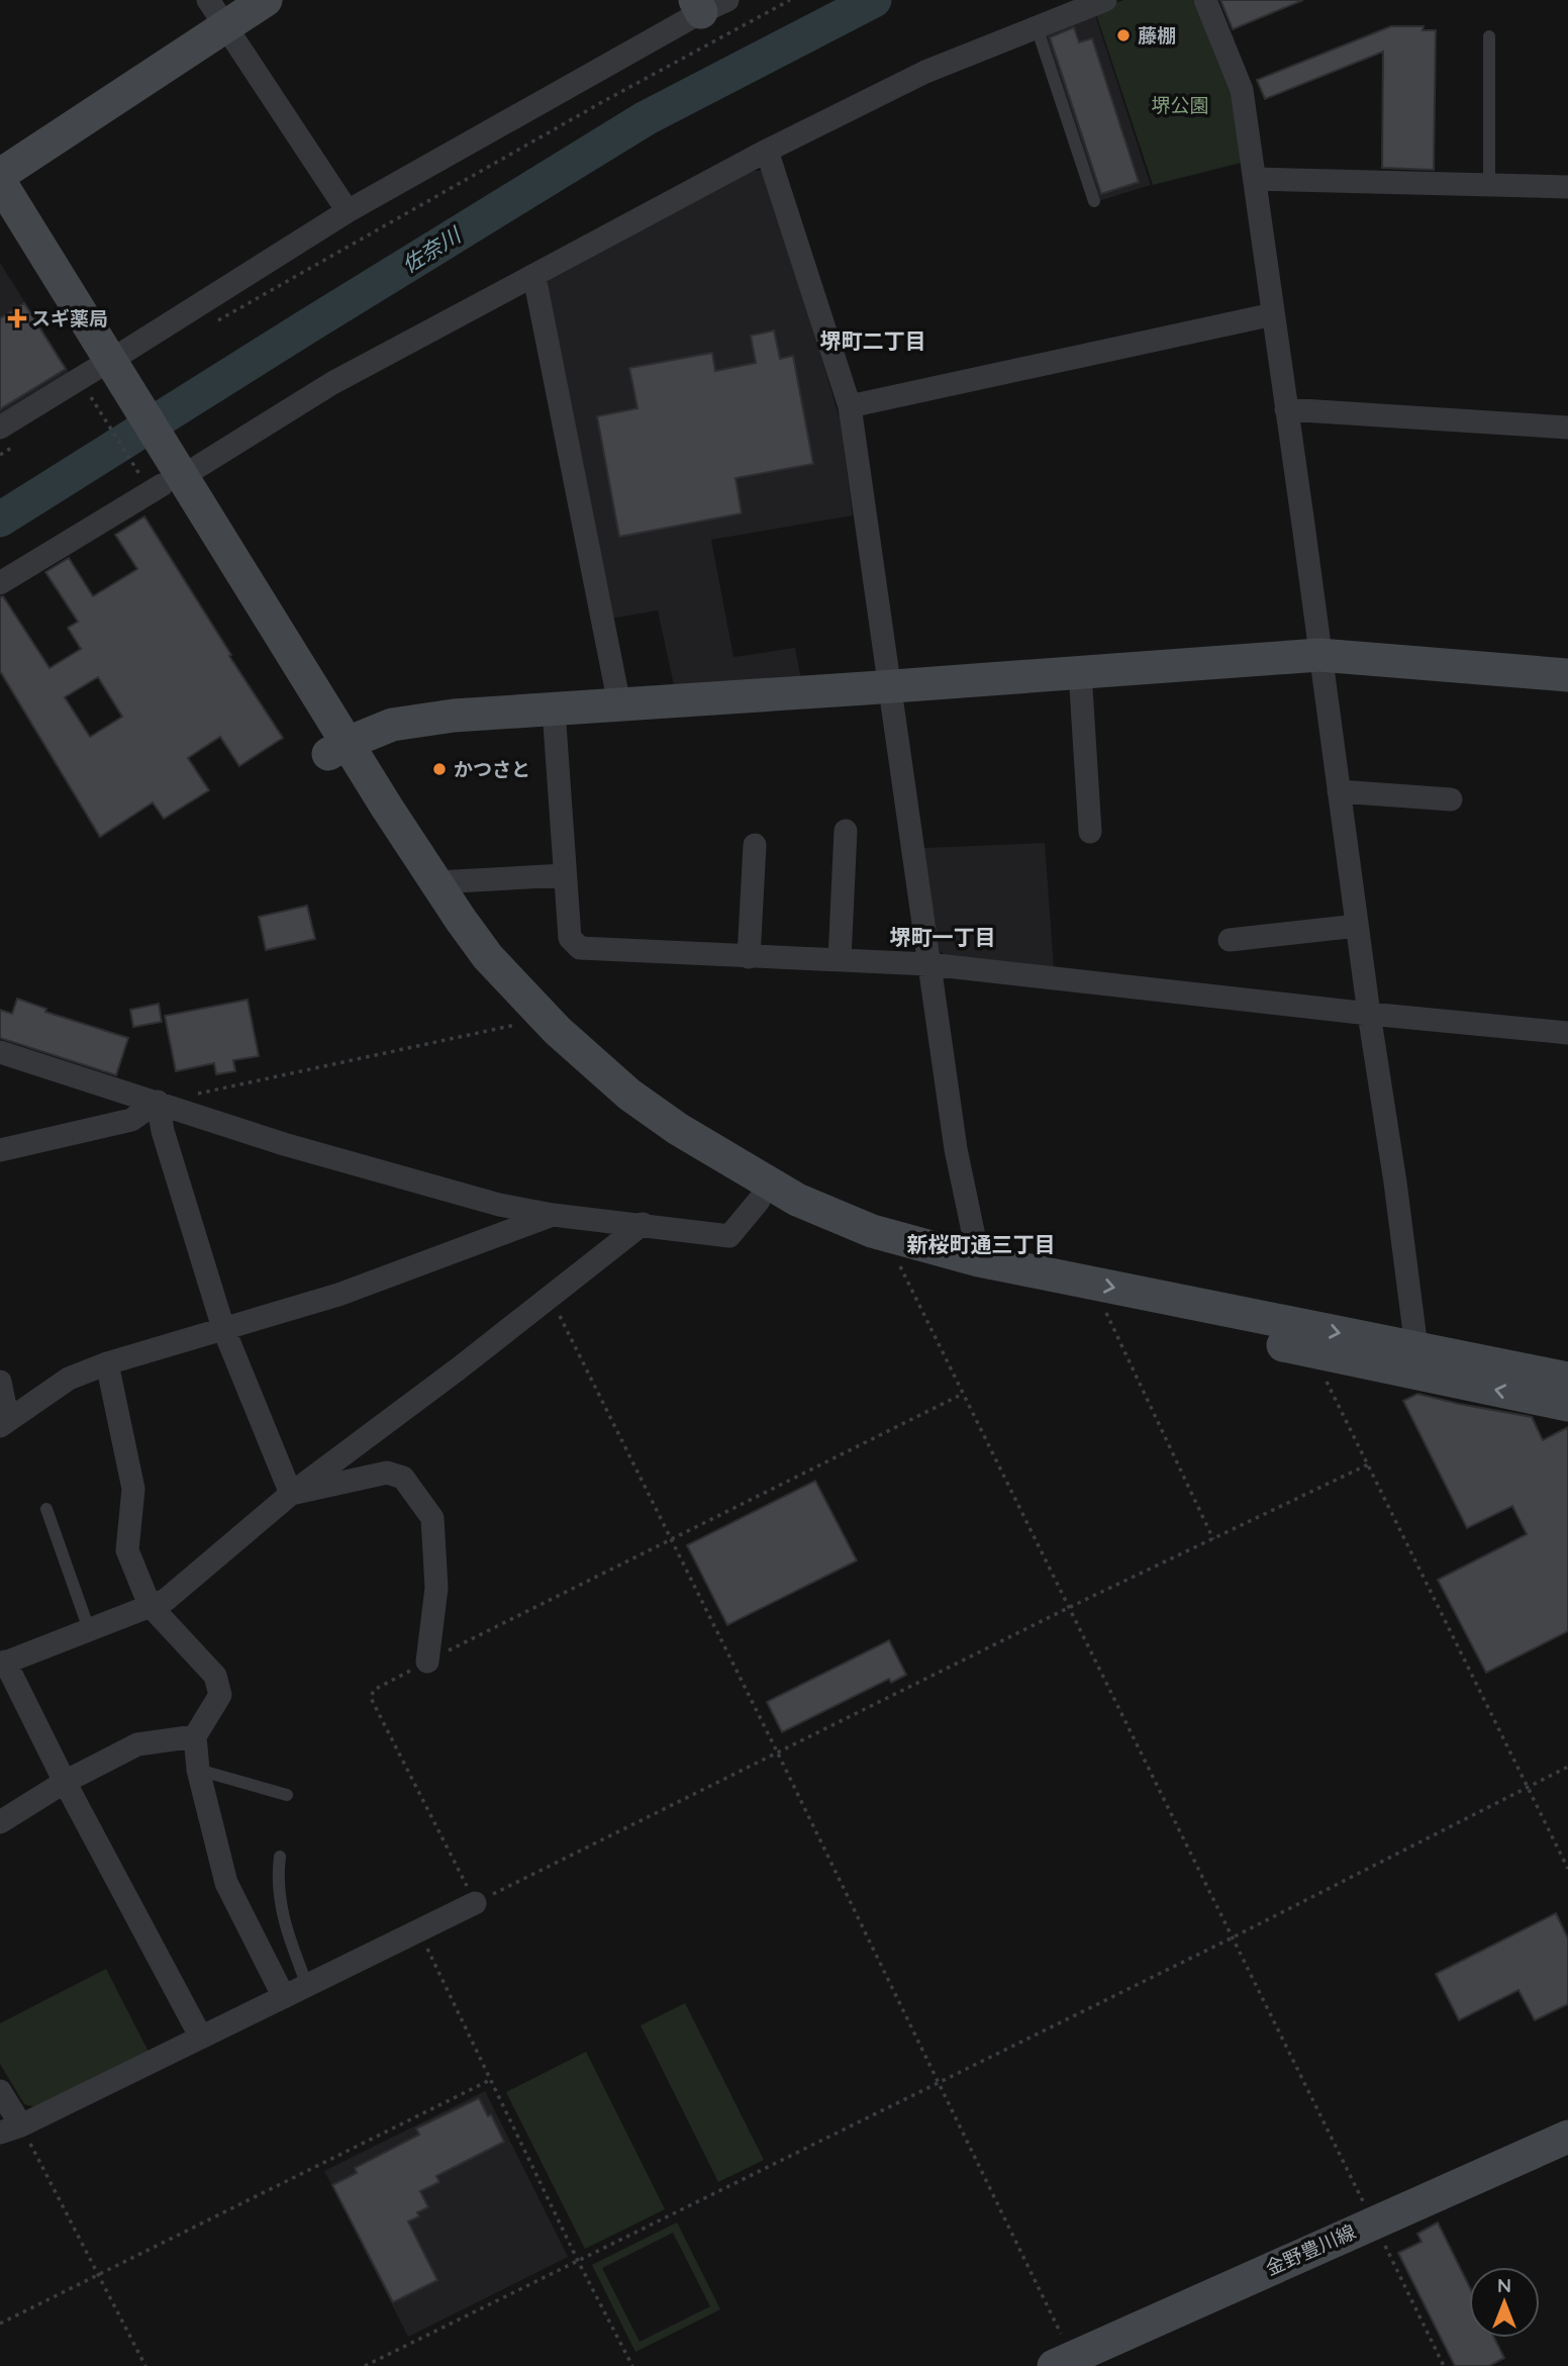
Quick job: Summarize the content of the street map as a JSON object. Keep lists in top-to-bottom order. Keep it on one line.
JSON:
{"streets":{"street":["金野豊川線"]},"districts":["堺町二丁目","堺町一丁目","新桜町通三丁目"],"water":["佐奈川"],"parks":["堺公園"],"places":{"other":["藤棚","かつさと"],"health":["スギ薬局"]},"north":"top"}
